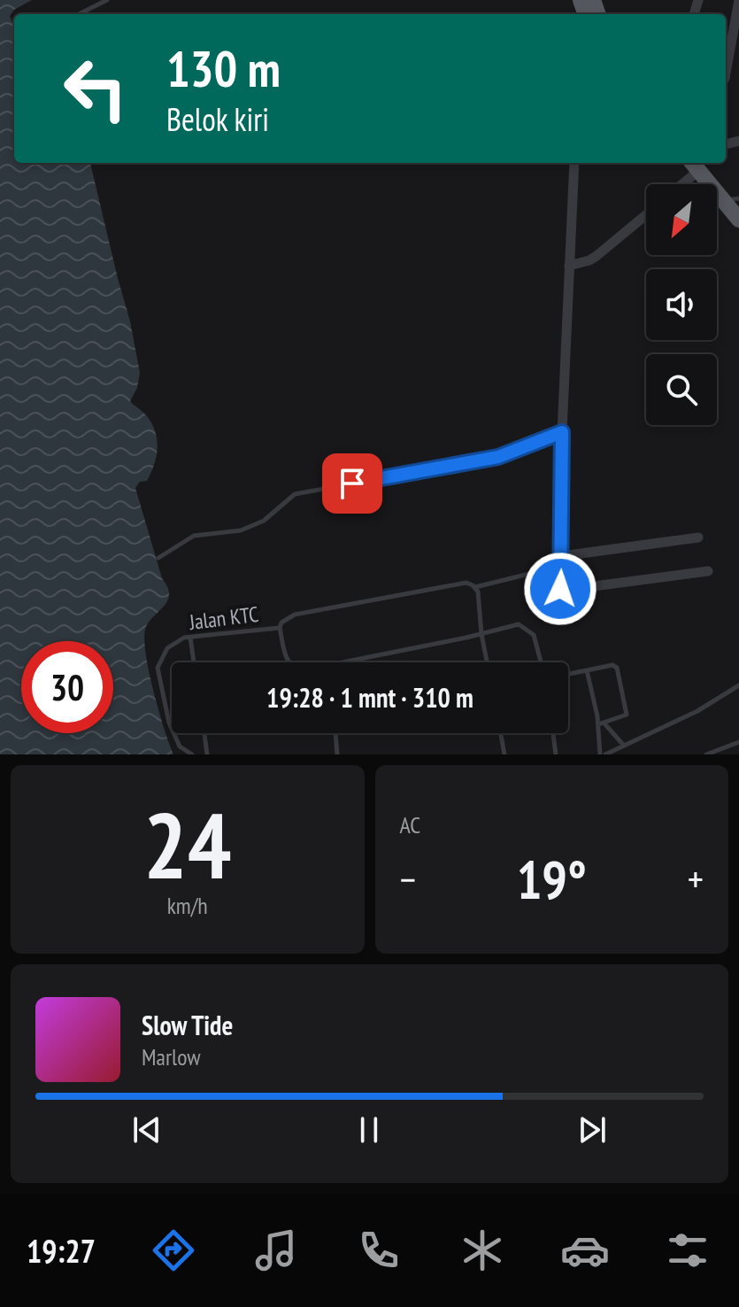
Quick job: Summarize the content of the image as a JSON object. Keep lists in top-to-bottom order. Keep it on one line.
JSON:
{"streets":{"lane":["Jalan KTC"]},"north":"bottom left","page":{"turn":["130 m","Belok kiri"],"limit":"30","trip":"19:28 · 1 mnt · 310 m","tile":[["24","km/h"],"AC"],"heat":["−","19°","+"],"song":["Slow Tide","Marlow"],"tabs":"19:27"}}
